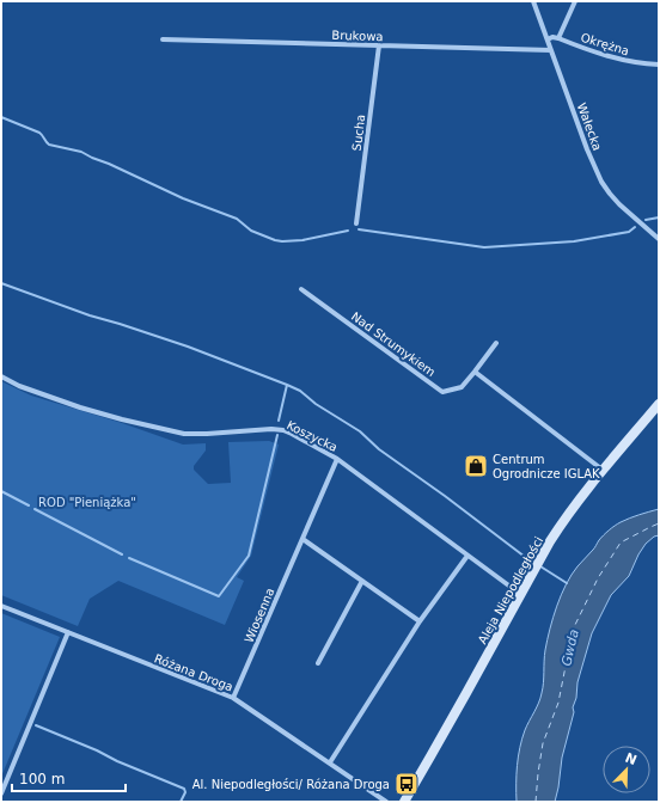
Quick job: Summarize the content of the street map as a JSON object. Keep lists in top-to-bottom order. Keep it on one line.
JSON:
{"streets":{"street":["Brukowa","Okrężna","Wałecka","Sucha","Nad Strumykiem","Koszycka","Aleja Niepodległości","Wiosenna","Różana Droga"]},"crossings":[["Brukowa","Wałecka"],["Brukowa","Sucha"],["Okrężna","Wałecka"],["Koszycka","Aleja Niepodległości"],["Koszycka","Wiosenna"],["Wiosenna","Różana Droga"]],"water":["Gwda"],"parks":["ROD \"Pieniążka\""],"places":{"shop":["Centrum Ogrodnicze IGLAK"],"bus stop":["Al. Niepodległości/ Różana Droga"]},"scale_bar":"100 m","north":"top right"}
